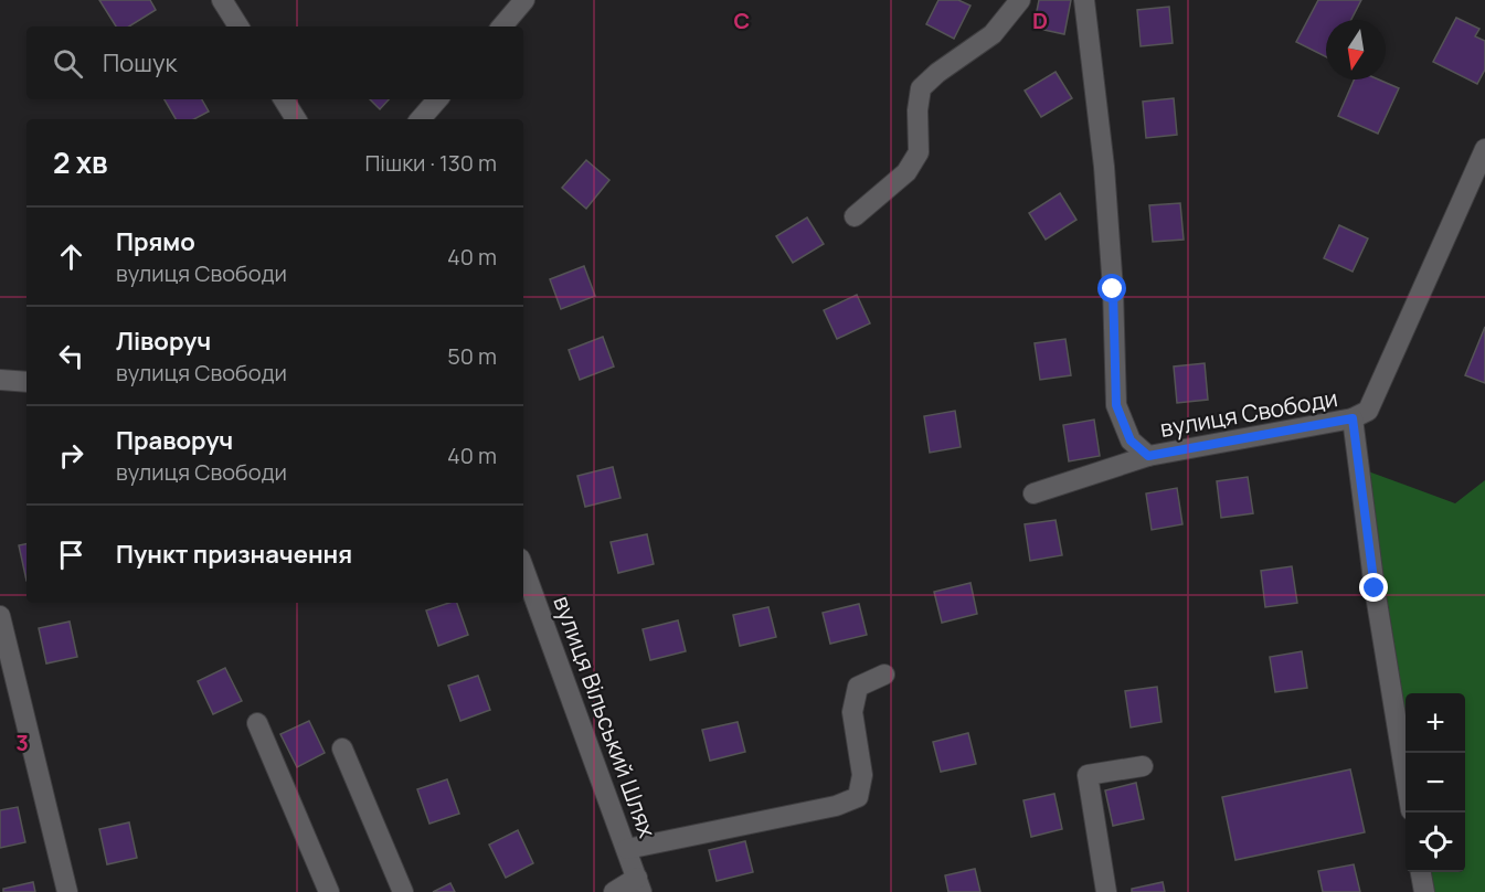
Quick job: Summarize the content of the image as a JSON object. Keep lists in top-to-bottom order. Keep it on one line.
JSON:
{"streets":{"street":["вулиця Свободи","вулиця Вільський Шлях"]},"north":"bottom","page":{"search":"Пошук","heading":["2 хв","Пішки · 130 m"],"list":[["Прямо","вулиця Свободи","40 m"],["Ліворуч","вулиця Свободи","50 m"],["Праворуч","вулиця Свободи","40 m"],"Пункт призначення"],"map_buttons":["+","−"]},"grid":{"columns":["C","D"],"rows":["3"]}}
